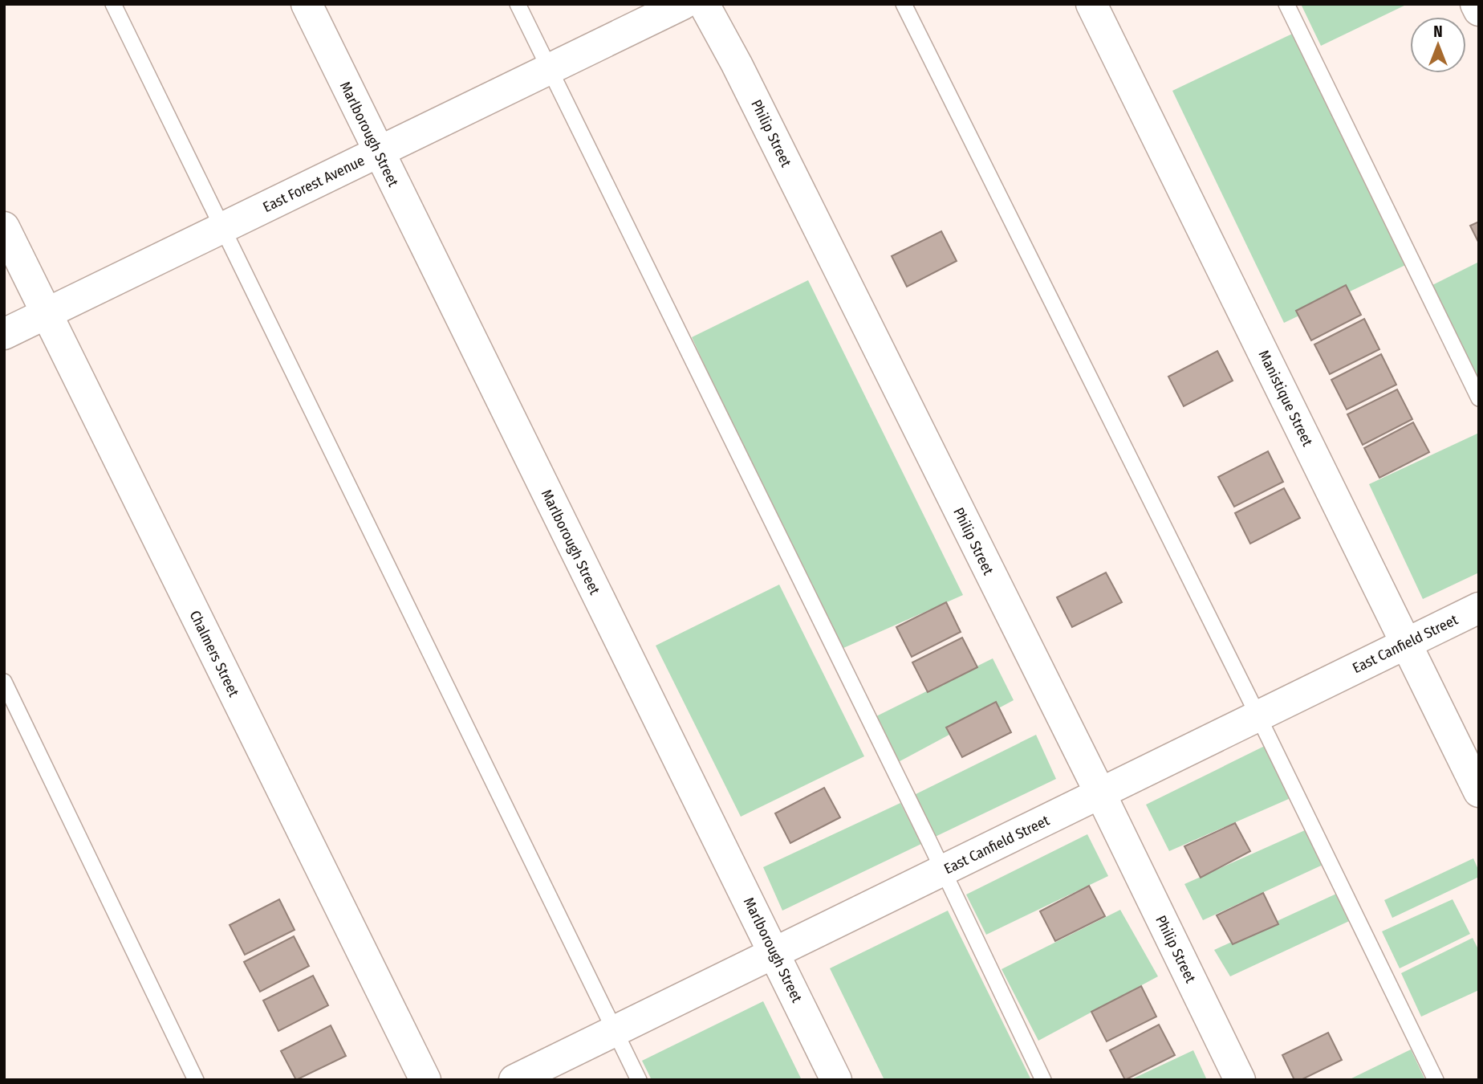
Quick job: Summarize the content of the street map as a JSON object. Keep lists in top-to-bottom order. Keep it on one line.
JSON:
{"streets":{"street":["Philip Street","Marlborough Street","East Forest Avenue","Manistique Street","East Canfield Street","Chalmers Street"]},"crossings":[["Philip Street","East Canfield Street"],["Marlborough Street","East Forest Avenue"],["Marlborough Street","East Canfield Street"],["East Forest Avenue","Chalmers Street"],["Manistique Street","East Canfield Street"]],"north":"top"}
